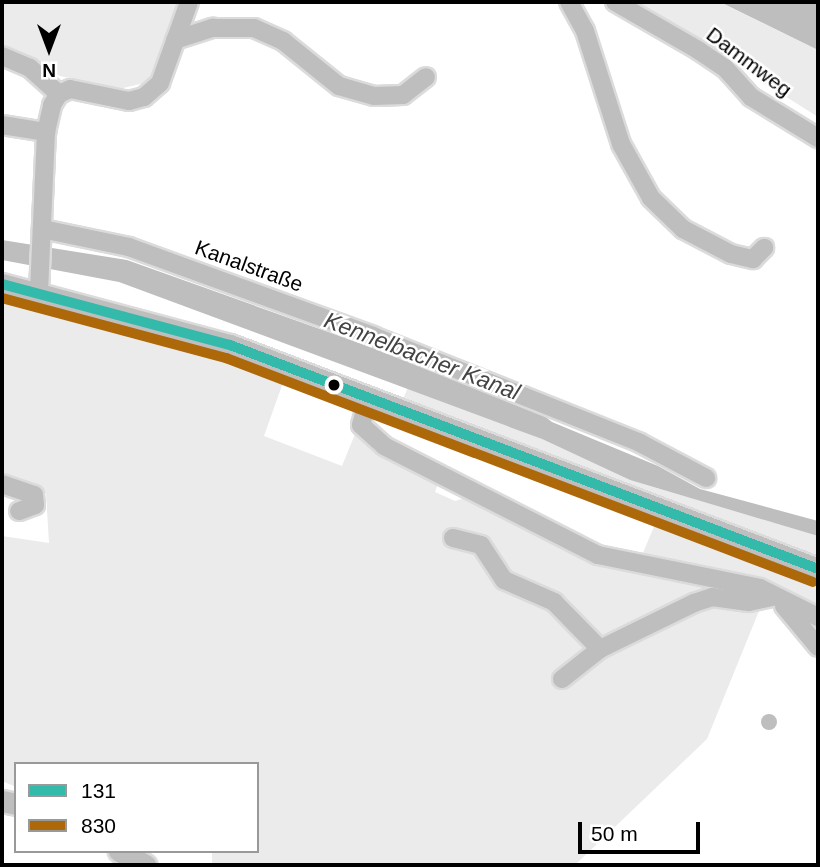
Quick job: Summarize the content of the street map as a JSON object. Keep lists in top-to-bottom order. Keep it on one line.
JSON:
{"streets":{"street":["Dammweg","Kanalstraße"]},"water":["Kennelbacher Kanal"],"lines":["transit line 131","transit line 830"],"legend":["131","830"],"scale_bar":"50 m","north":"bottom"}
